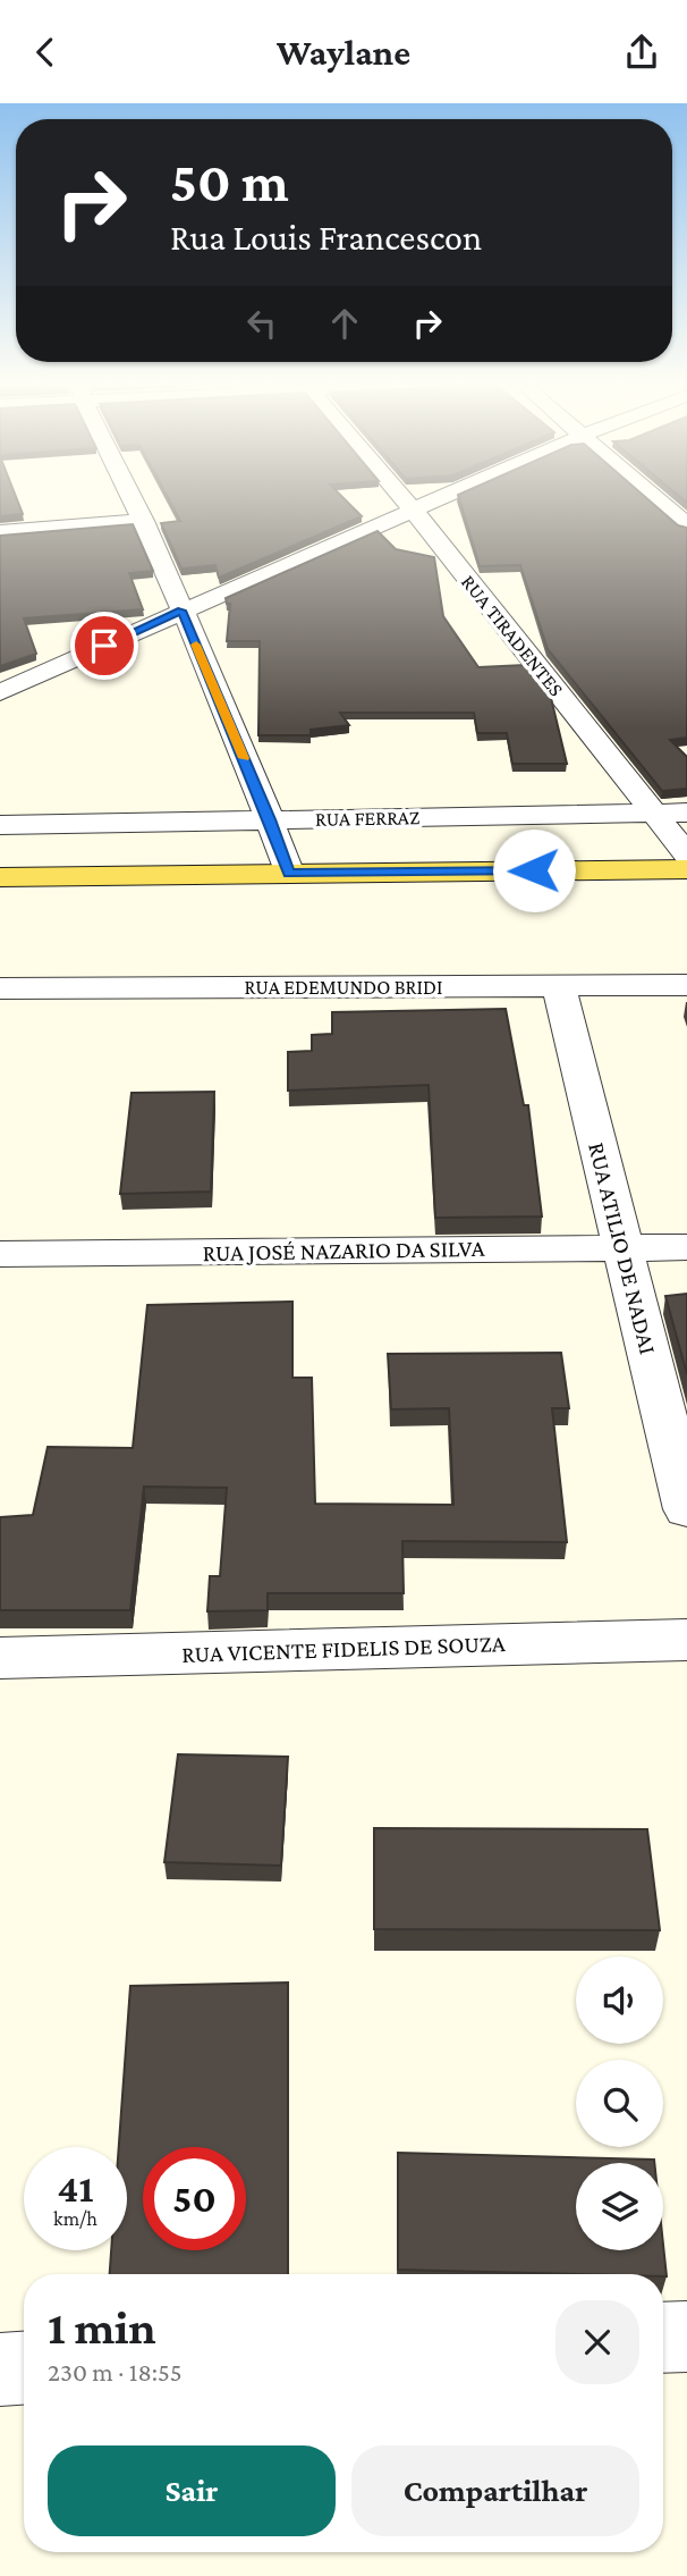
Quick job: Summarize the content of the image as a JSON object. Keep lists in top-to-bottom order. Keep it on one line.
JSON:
{"streets":{"street":["RUA TIRADENTES","RUA FERRAZ","RUA EDEMUNDO BRIDI","RUA ATILIO DE NADAI","RUA JOSÉ NAZARIO DA SILVA","RUA VICENTE FIDELIS DE SOUZA"]},"crossings":[["RUA TIRADENTES","RUA FERRAZ"],["RUA EDEMUNDO BRIDI","RUA ATILIO DE NADAI"],["RUA ATILIO DE NADAI","RUA JOSÉ NAZARIO DA SILVA"]],"page":{"header":"Waylane","turn":["50 m","Rua Louis Francescon"],"speed":"41 km/h","limit":"50","heading":["1 min","230 m · 18:55"],"buttons":["Sair","Compartilhar"]}}
